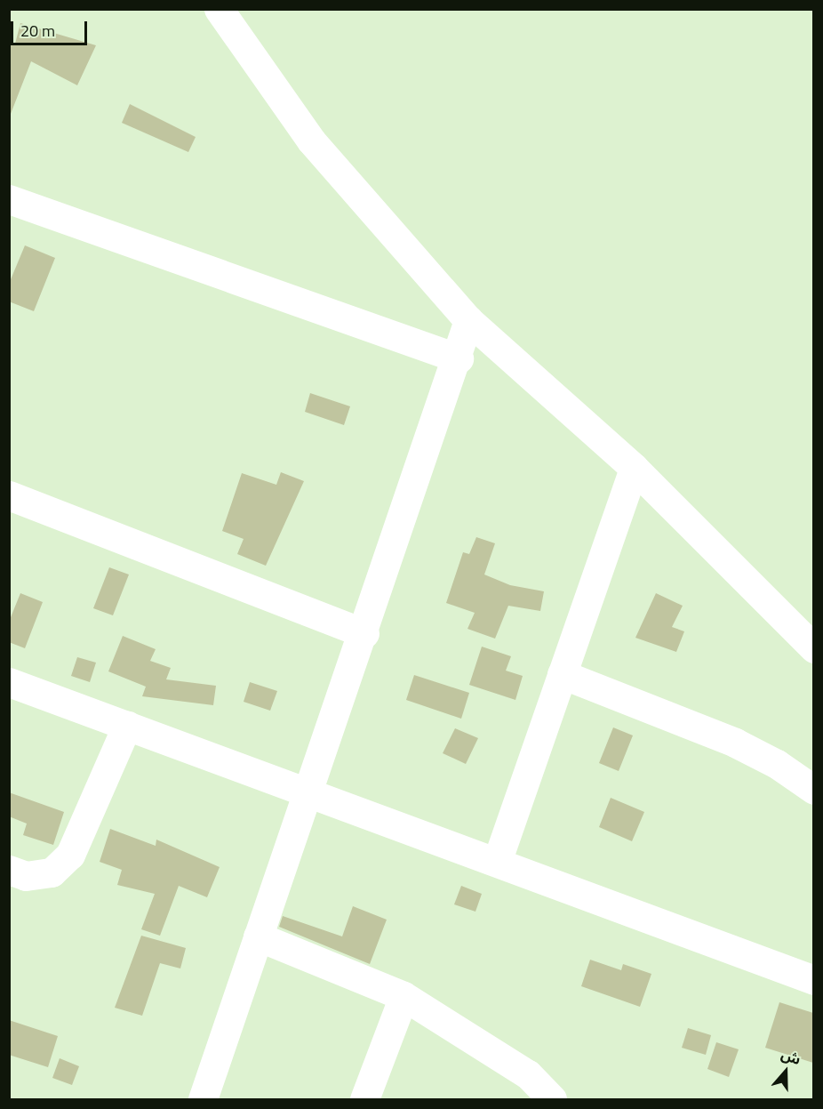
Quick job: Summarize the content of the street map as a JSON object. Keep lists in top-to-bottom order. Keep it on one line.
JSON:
{"scale_bar":"20 m","north":"top"}
